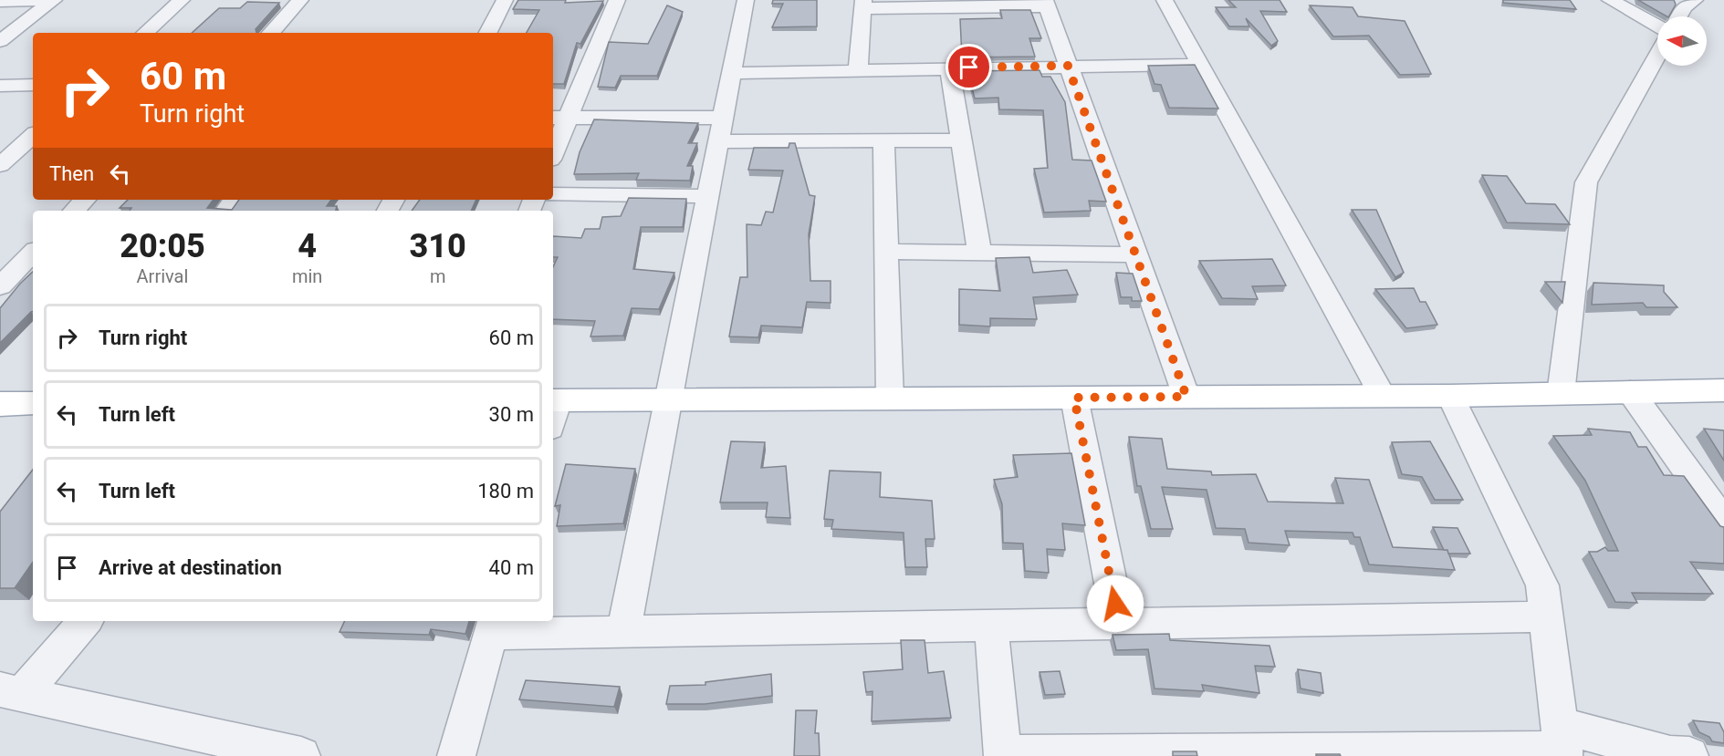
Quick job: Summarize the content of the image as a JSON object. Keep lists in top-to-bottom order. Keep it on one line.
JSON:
{"north":"left","page":{"turn":["60 m","Turn right"],"then":"Then","eta":["20:05","Arrival","4","min","310","m"],"list":[{"name":"Turn right","value":"60 m"},{"name":"Turn left","value":"30 m"},{"name":"Turn left","value":"180 m"},{"name":"Arrive at destination","value":"40 m"}]}}
